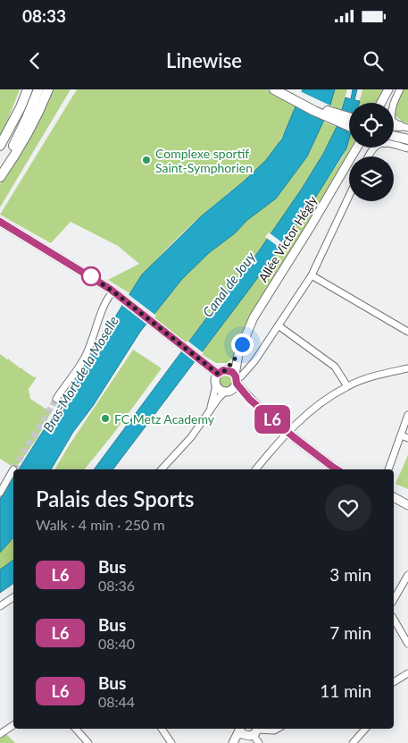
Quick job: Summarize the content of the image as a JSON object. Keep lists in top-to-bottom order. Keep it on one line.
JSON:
{"streets":{"main road":["Allée Victor Hégly"]},"water":["Canal de Jouy","Bras-Mort de la Moselle"],"places":["Complexe sportif Saint-Symphorien","FC Metz Academy"],"lines":["bus line L6"],"page":{"status":"08:33","header":"Linewise","on_map":"L6","heading":["Palais des Sports","Walk · 4 min · 250 m"],"list":[{"mark":"L6","name":"Bus","note":"08:36","value":"3 min"},{"mark":"L6","name":"Bus","note":"08:40","value":"7 min"},{"mark":"L6","name":"Bus","note":"08:44","value":"11 min"}]}}
